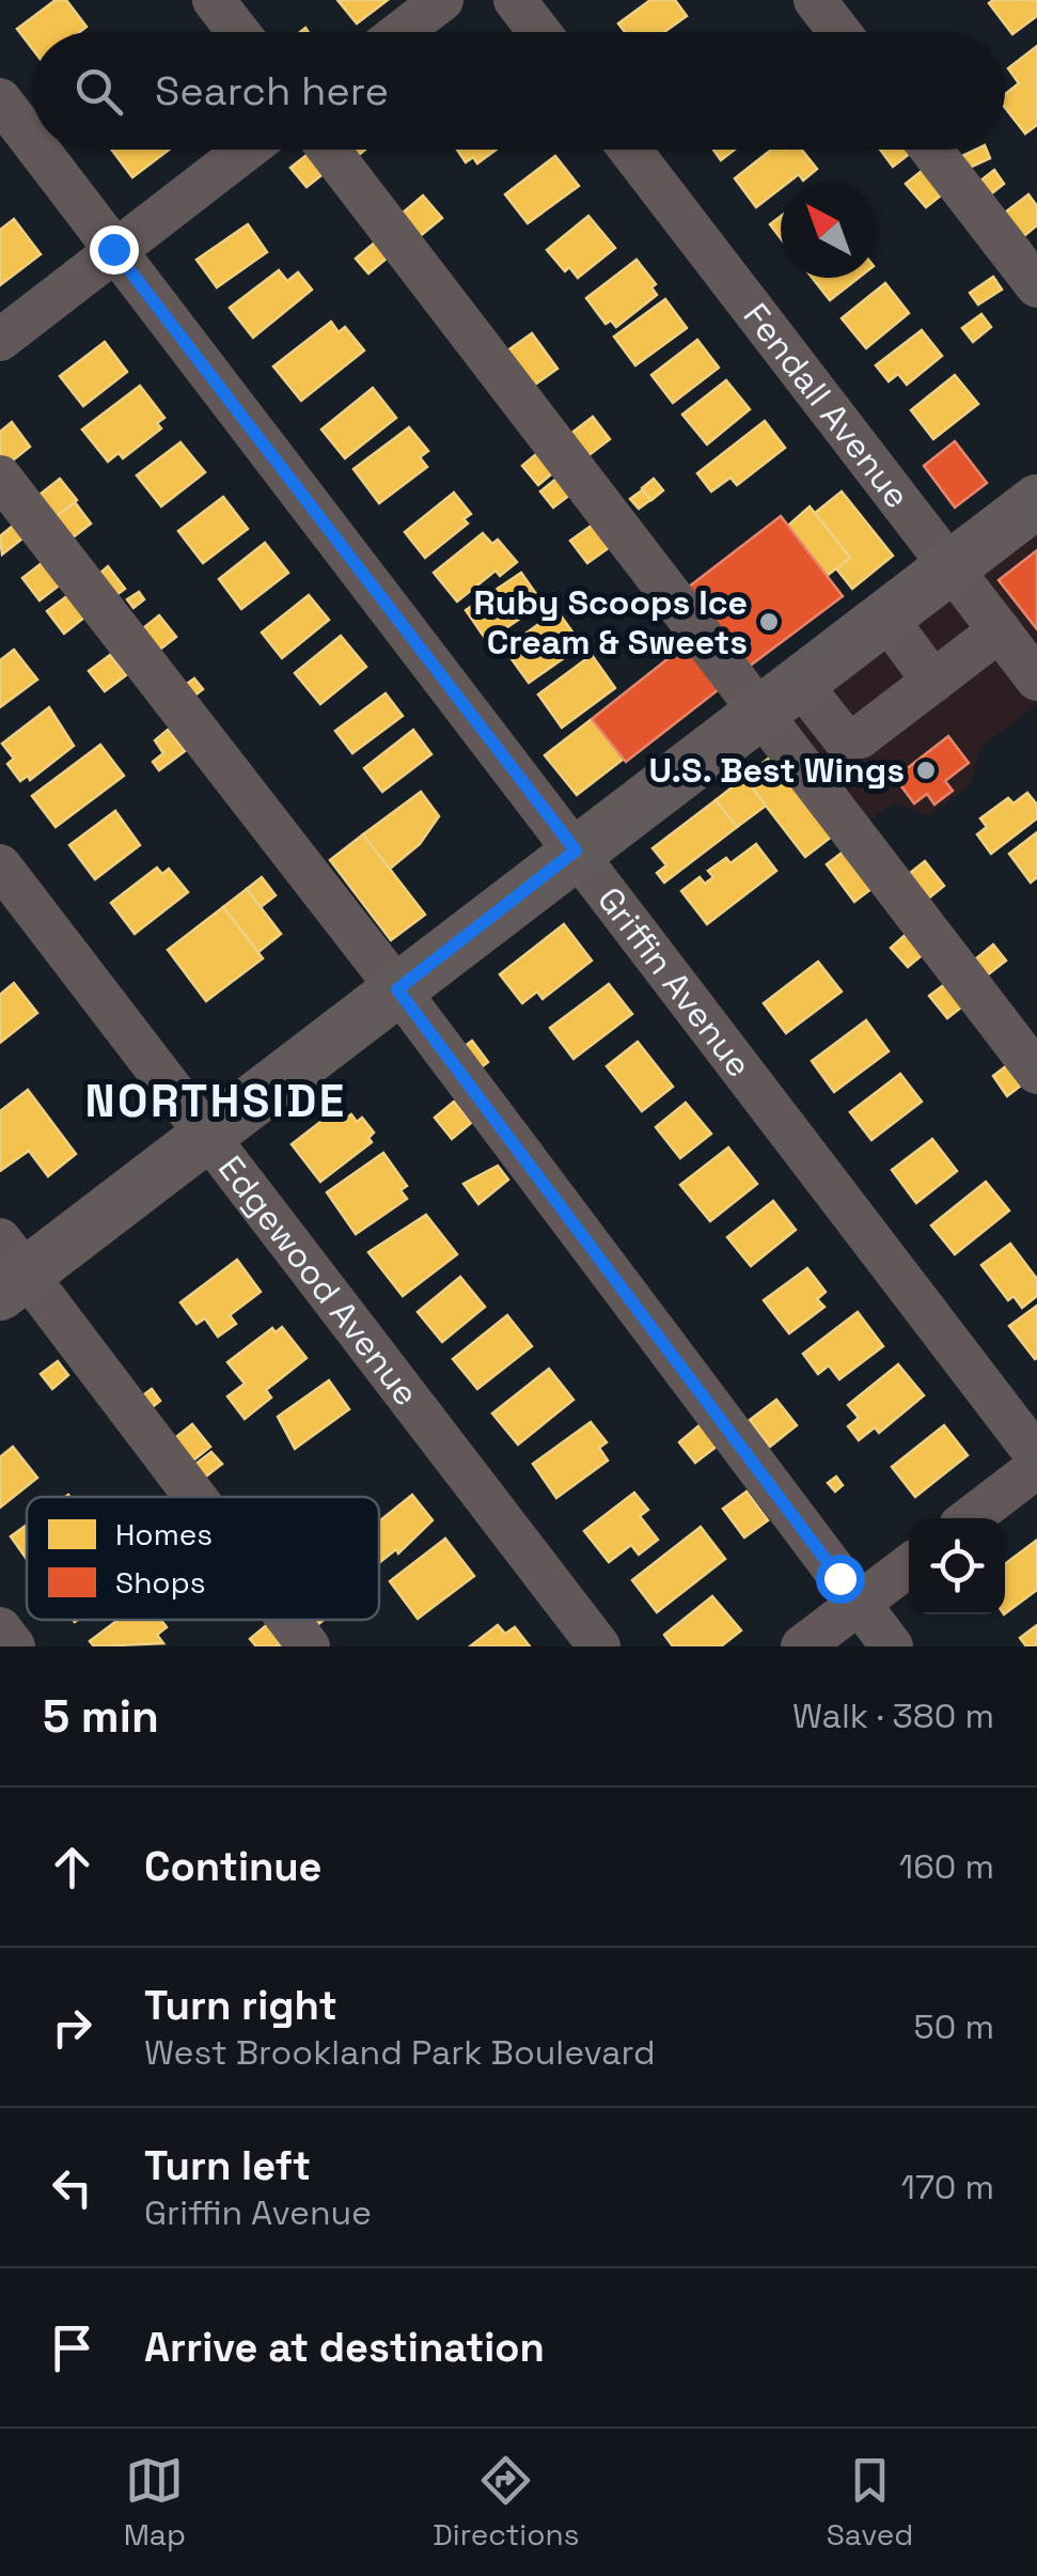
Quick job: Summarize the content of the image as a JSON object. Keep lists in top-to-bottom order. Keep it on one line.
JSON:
{"streets":{"street":["Fendall Avenue","Griffin Avenue","Edgewood Avenue"]},"districts":["NORTHSIDE"],"places":["Ruby Scoops Ice Cream & Sweets","U.S. Best Wings"],"legend":["Homes","Shops"],"north":"top left","page":{"search":"Search here","heading":["5 min","Walk · 380 m"],"list":[["Continue","160 m"],["Turn right","West Brookland Park Boulevard","50 m"],["Turn left","Griffin Avenue","170 m"],"Arrive at destination"],"nav":["Map","Directions","Saved"]}}
